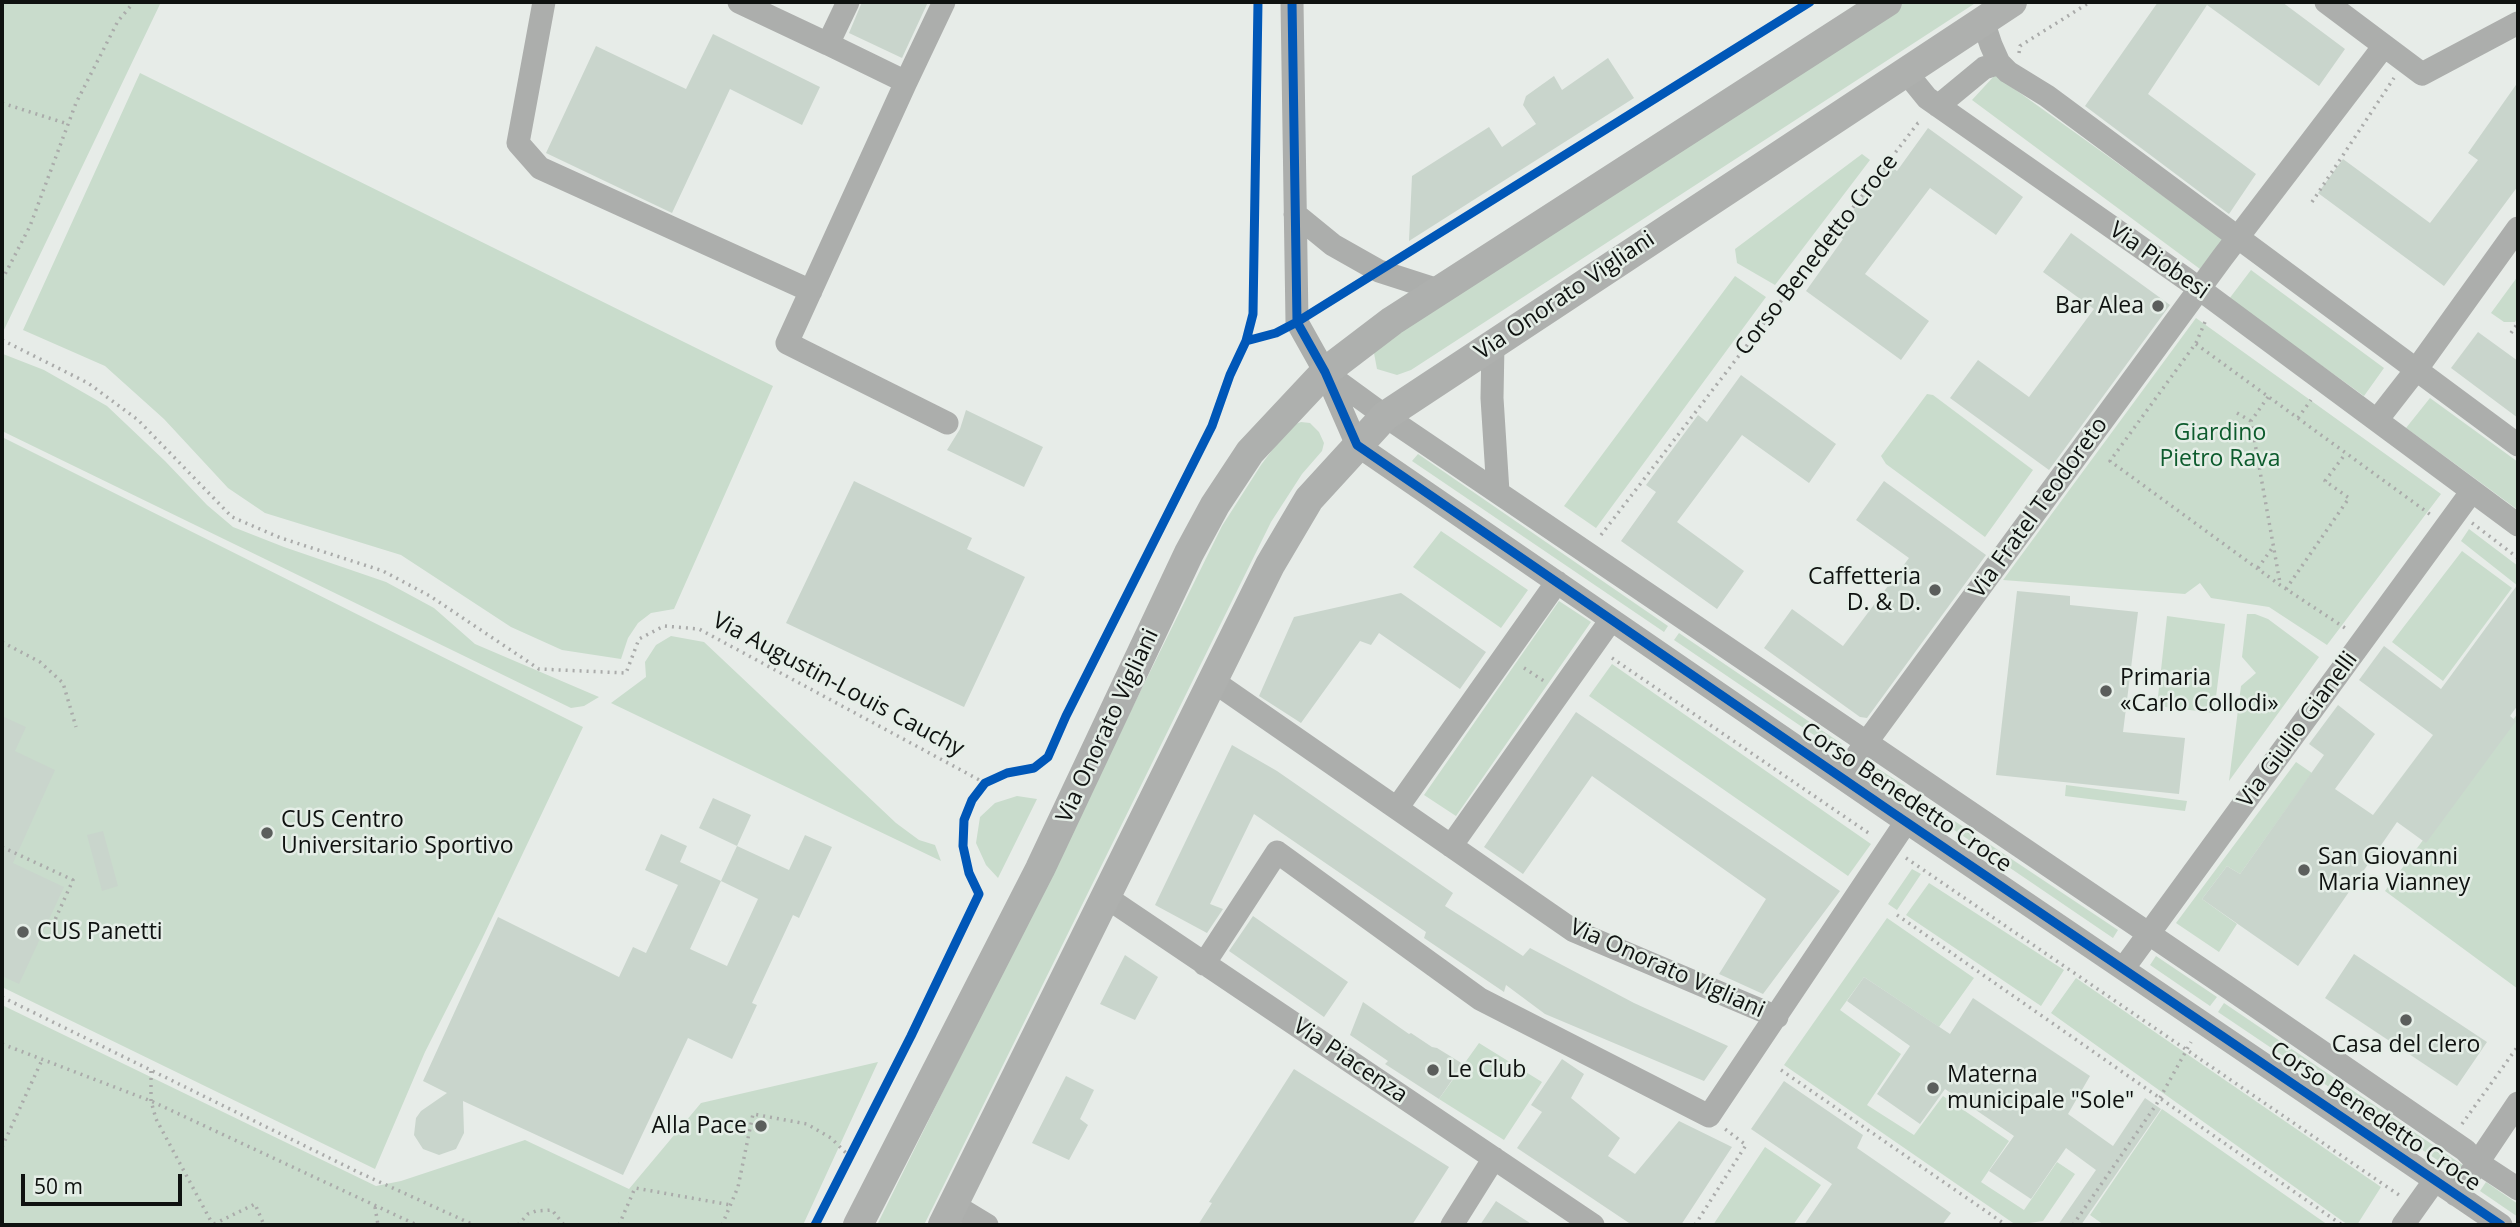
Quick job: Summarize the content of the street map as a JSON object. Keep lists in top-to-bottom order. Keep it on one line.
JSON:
{"streets":{"main road":["Via Onorato Vigliani"],"street":["Corso Benedetto Croce","Via Piobesi","Via Fratel Teodoreto","Via Giulio Gianelli","Via Piacenza"],"path":["Via Augustin-Louis Cauchy"]},"crossings":[["Corso Benedetto Croce","Via Onorato Vigliani"],["Corso Benedetto Croce","Via Fratel Teodoreto"],["Corso Benedetto Croce","Via Giulio Gianelli"],["Via Piobesi","Via Onorato Vigliani"],["Via Piobesi","Via Fratel Teodoreto"],["Via Piobesi","Via Giulio Gianelli"],["Via Onorato Vigliani","Via Piacenza"]],"parks":["Giardino Pietro Rava"],"places":["Bar Alea","Caffetteria D. & D.","Primaria «Carlo Collodi»","CUS Centro Universitario Sportivo","San Giovanni Maria Vianney","CUS Panetti","Casa del clero","Le Club","Materna municipale \"Sole\"","Alla Pace"],"scale_bar":"50 m"}
